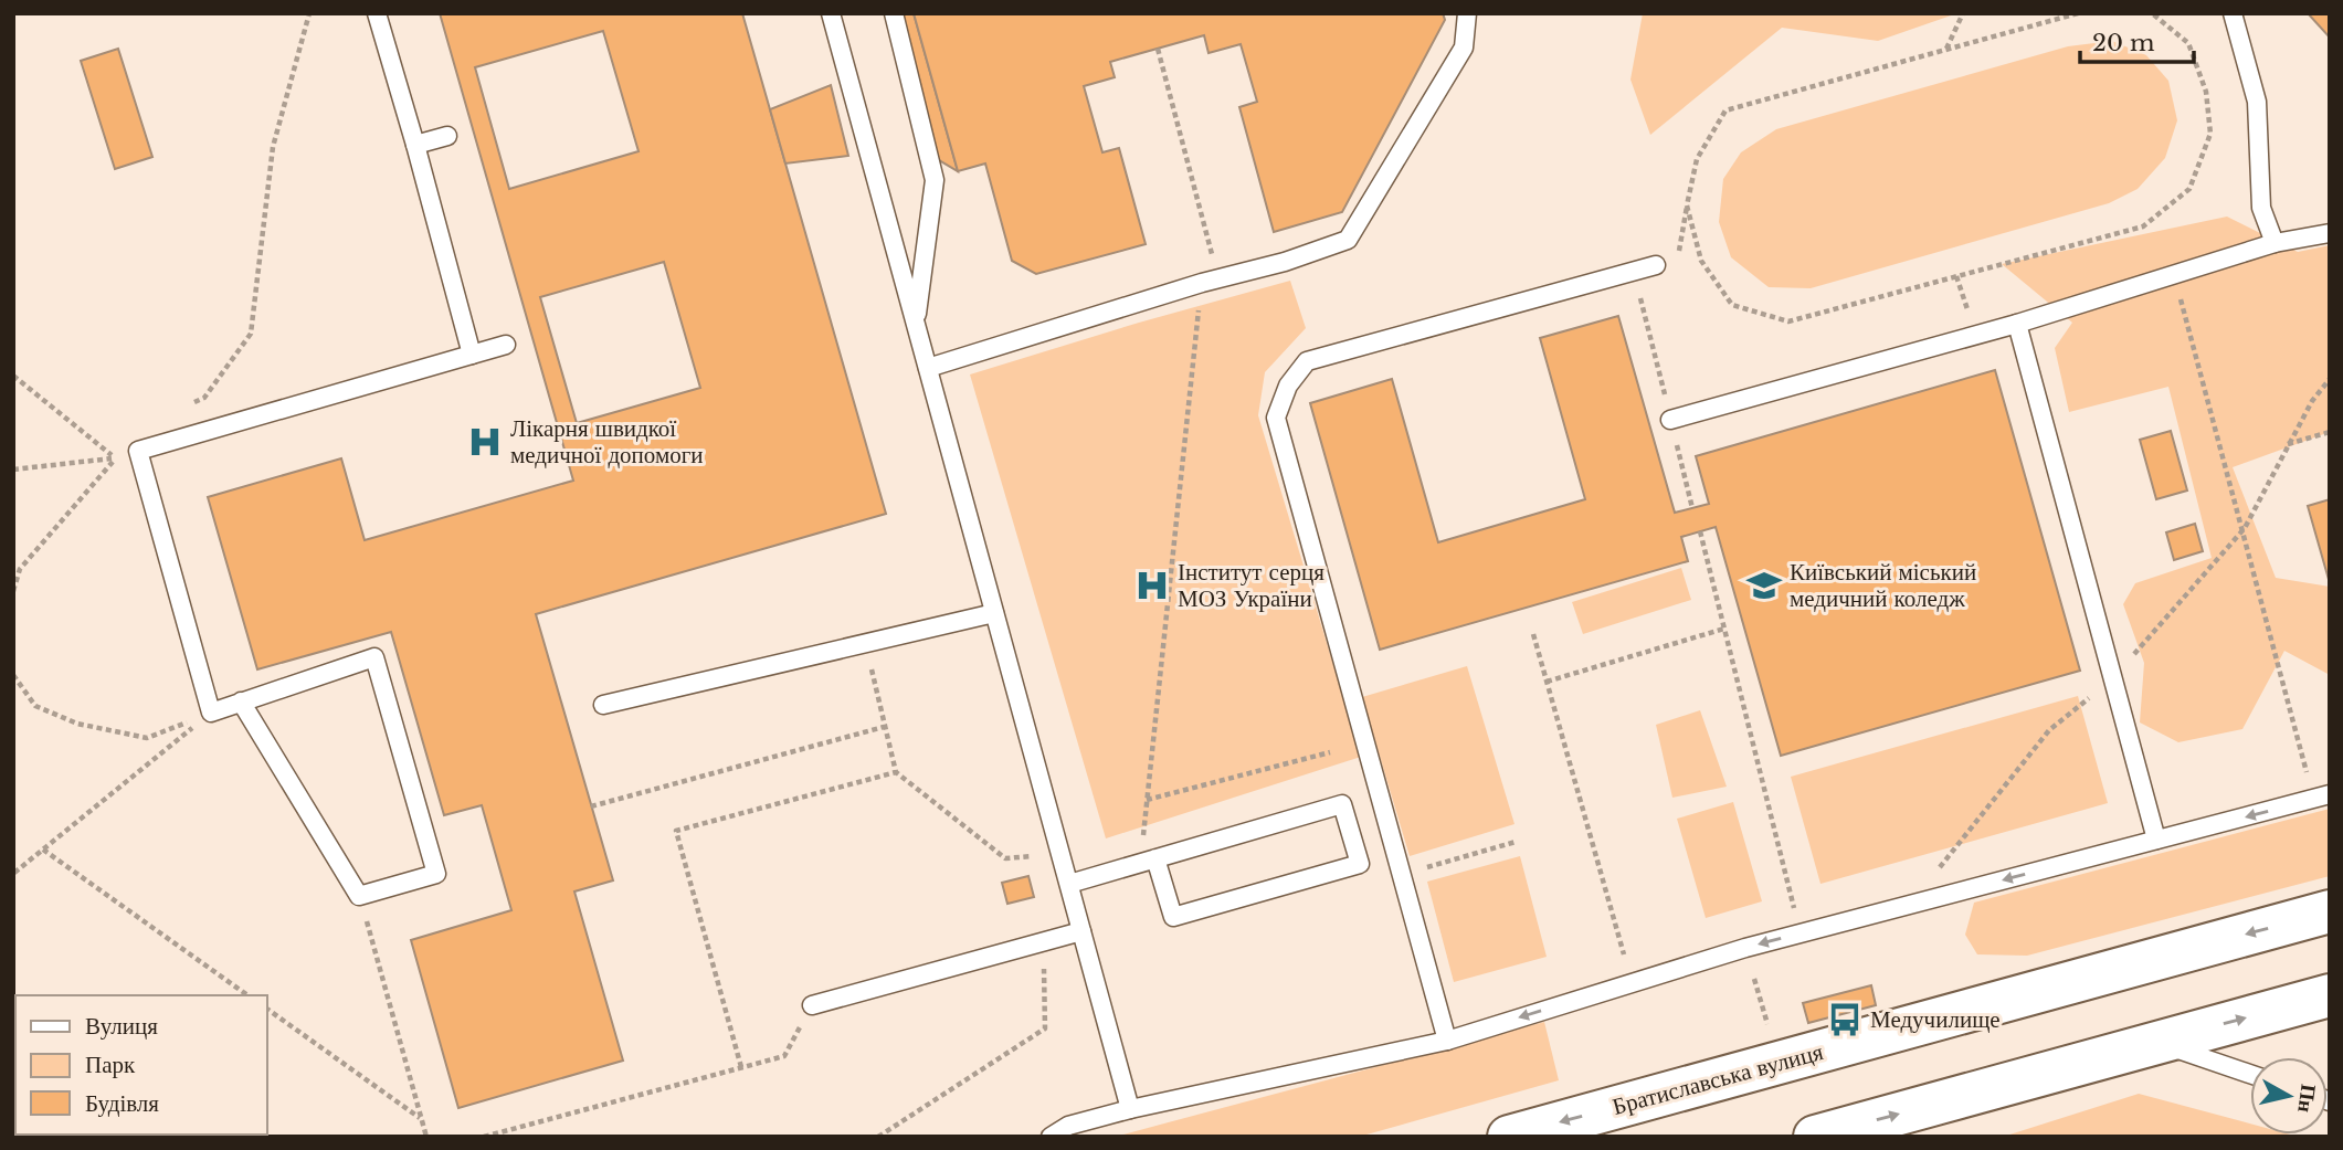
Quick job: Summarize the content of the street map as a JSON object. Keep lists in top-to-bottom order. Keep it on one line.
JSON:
{"streets":{"main road":["Братиславська вулиця"]},"places":{"hospital":["Лікарня швидкої медичної допомоги","Інститут серця МОЗ України"],"school or university":["Київський міський медичний коледж"],"bus stop":["Медучилище"]},"legend":["Вулиця","Парк","Будівля"],"scale_bar":"20 m","north":"right"}
